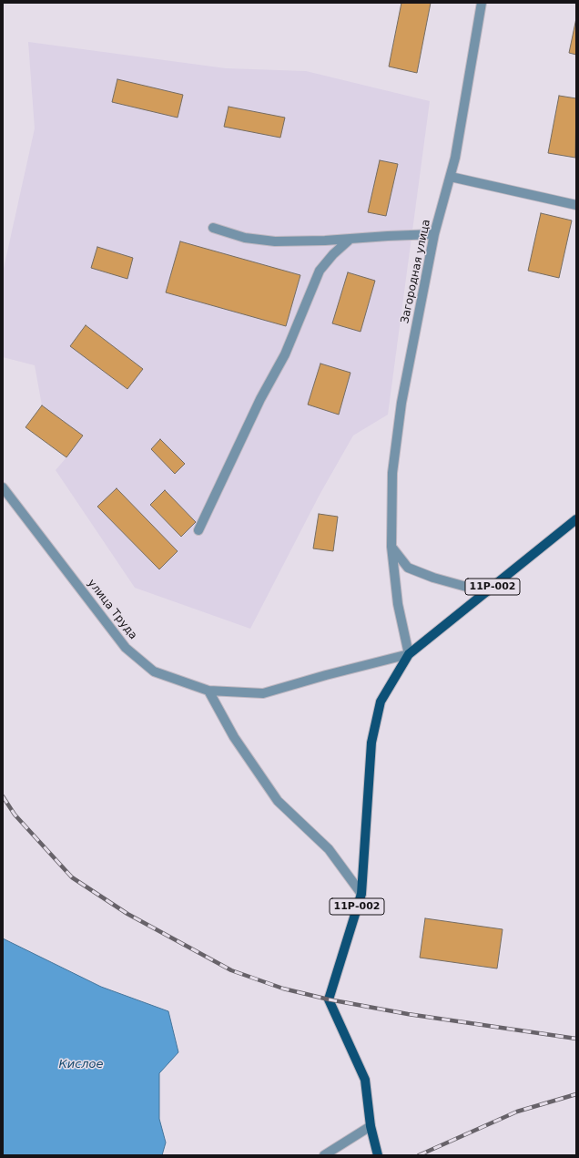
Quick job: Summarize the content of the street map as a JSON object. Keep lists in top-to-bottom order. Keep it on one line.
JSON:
{"streets":{"main road":["11Р-002"],"street":["Загородная улица","улица Труда"]},"crossings":[["Загородная улица","11Р-002"],["Загородная улица","улица Труда"],["11Р-002","улица Труда"]],"water":["Кислое"]}
